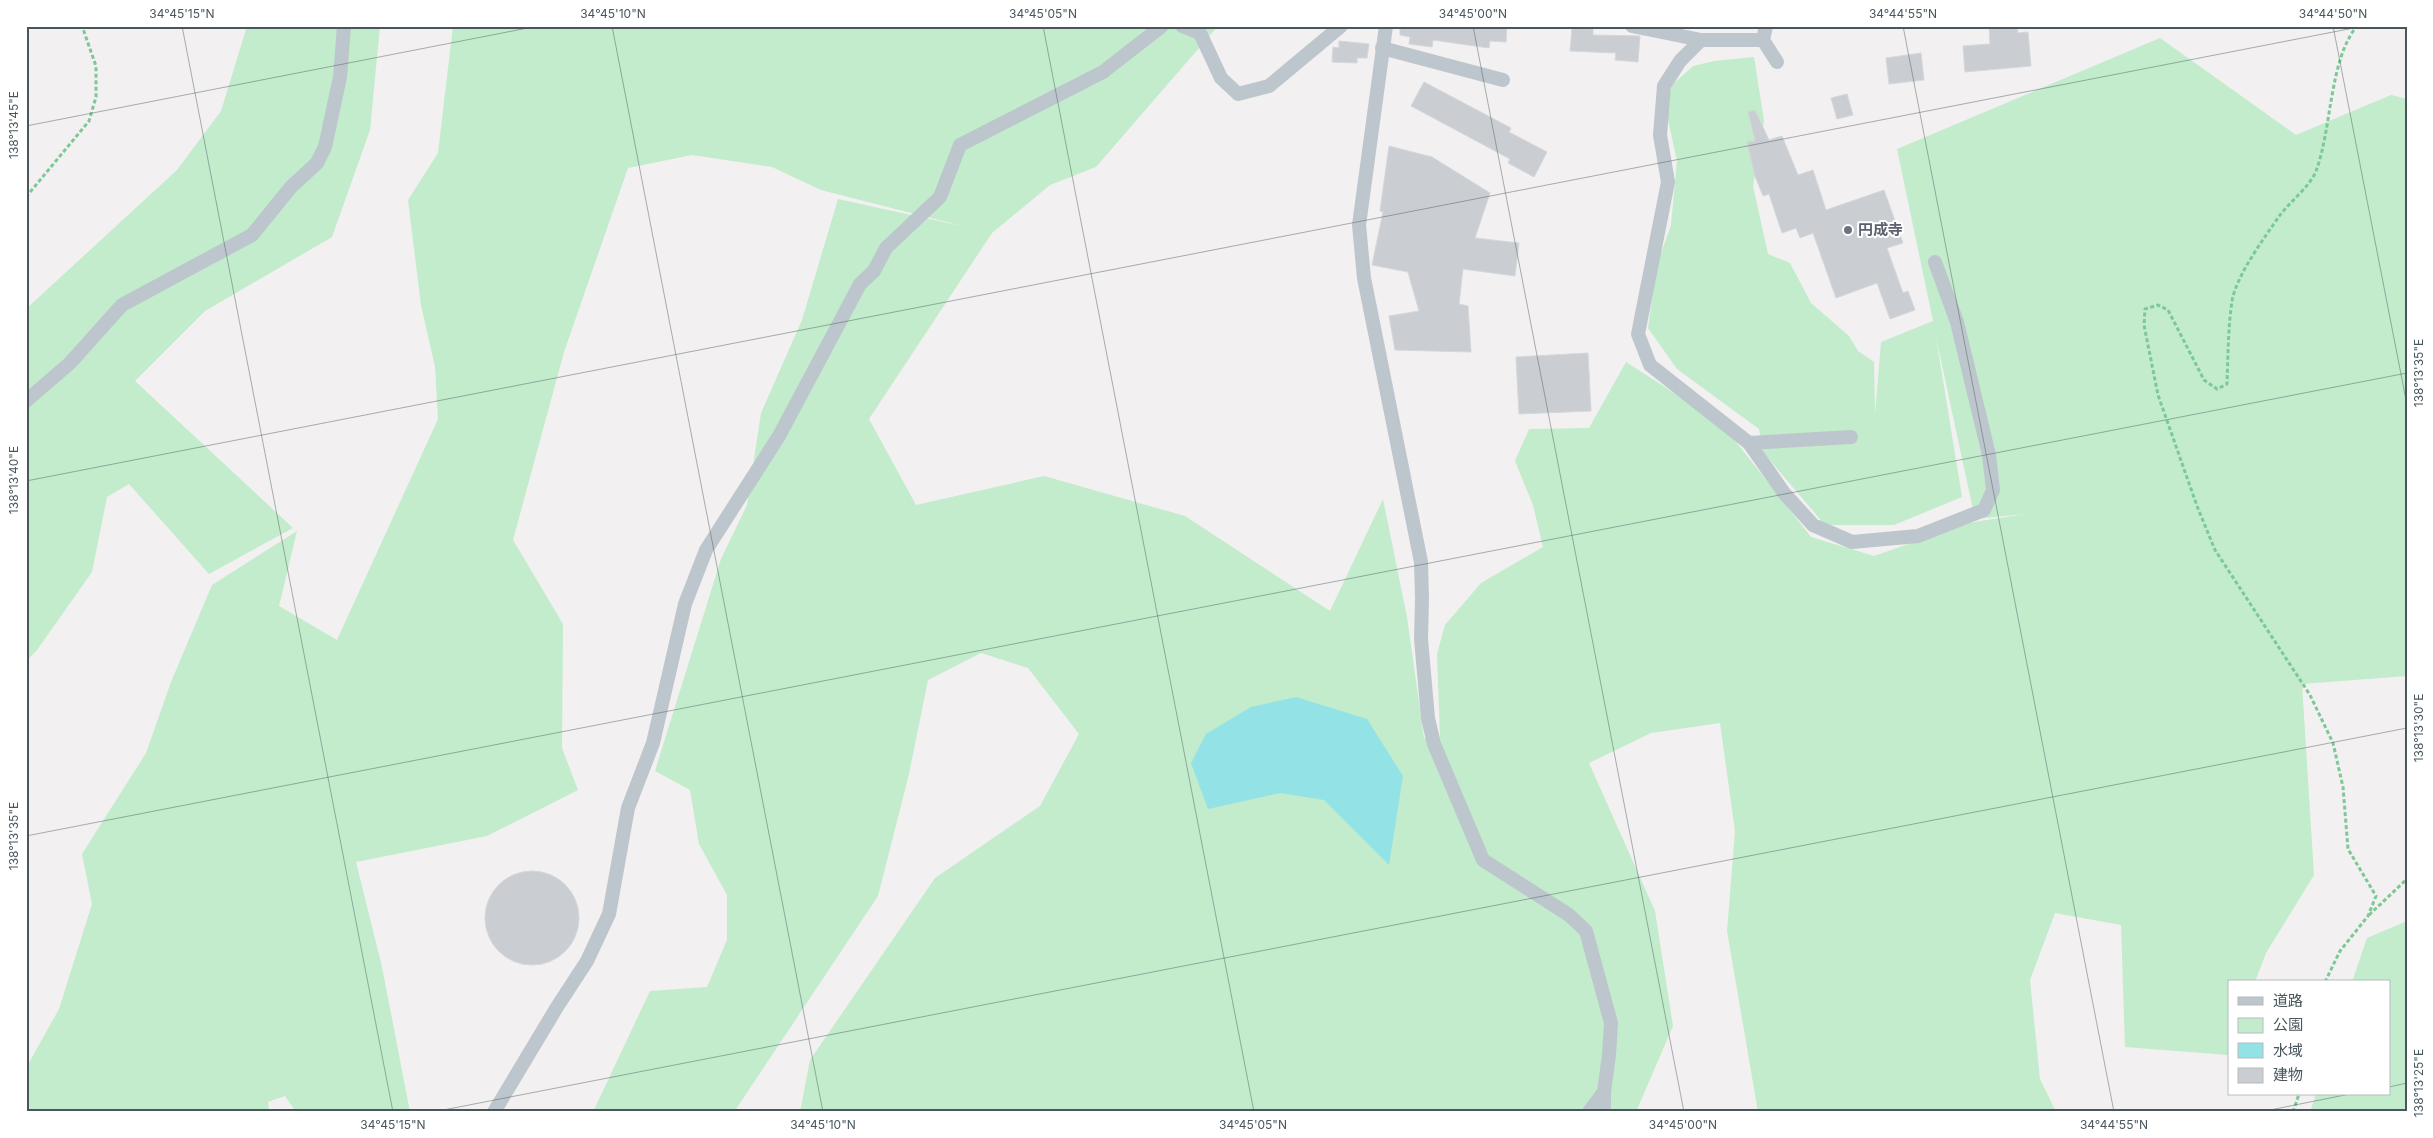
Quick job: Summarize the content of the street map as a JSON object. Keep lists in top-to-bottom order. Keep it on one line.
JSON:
{"places":["円成寺"],"legend":["道路","公園","水域","建物"],"coordinates":["34°45'15\"N","34°45'10\"N","34°45'05\"N","34°45'00\"N","34°44'55\"N","34°44'50\"N","138°13'45\"E","138°13'35\"E","138°13'40\"E","138°13'30\"E","138°13'25\"E"]}
